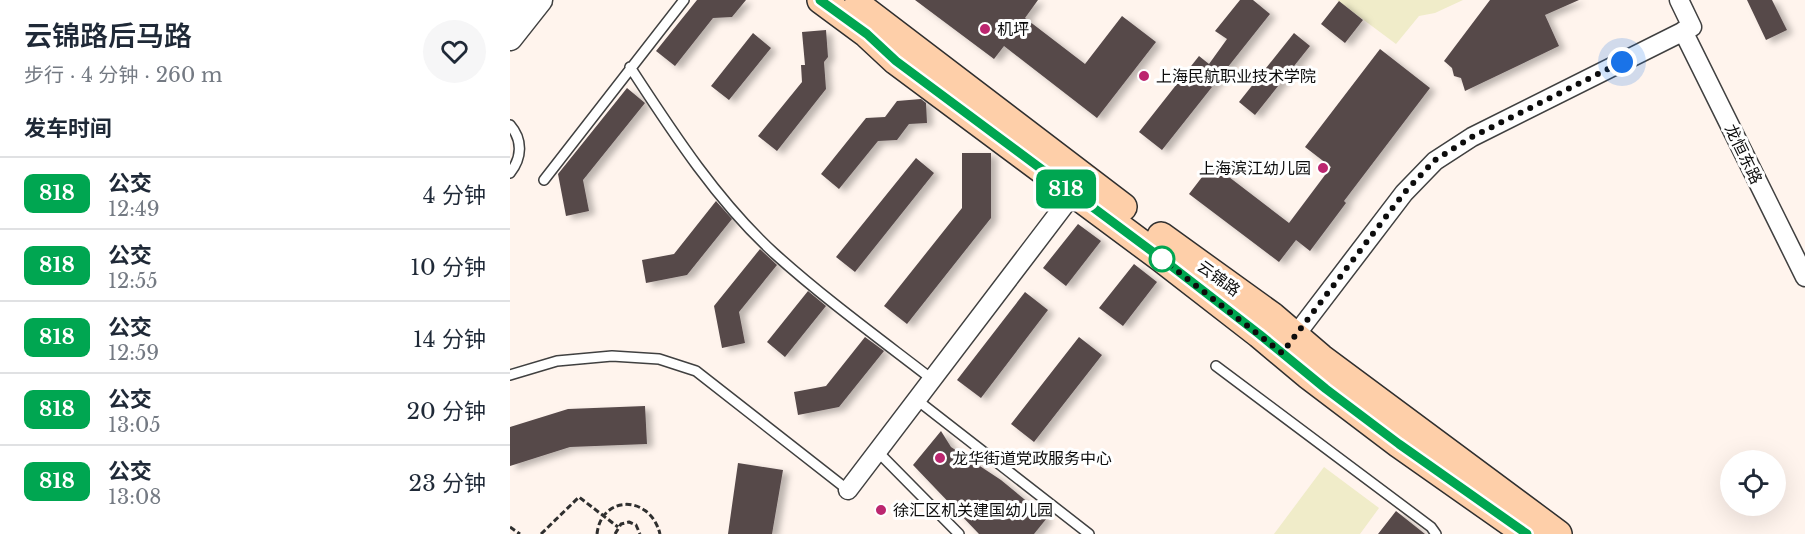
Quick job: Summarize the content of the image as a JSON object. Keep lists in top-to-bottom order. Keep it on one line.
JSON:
{"streets":{"main road":["云锦路"],"street":["龙恒东路"]},"places":["机坪","上海民航职业技术学院","上海滨江幼儿园","龙华街道党政服务中心","徐汇区机关建国幼儿园"],"lines":["bus line 818"],"page":{"heading":[["云锦路后马路","步行 · 4 分钟 · 260 m"],"发车时间"],"on_map":"818","list":[{"mark":"818","name":"公交","note":"12:49","value":"4 分钟"},{"mark":"818","name":"公交","note":"12:55","value":"10 分钟"},{"mark":"818","name":"公交","note":"12:59","value":"14 分钟"},{"mark":"818","name":"公交","note":"13:05","value":"20 分钟"},{"mark":"818","name":"公交","note":"13:08","value":"23 分钟"}]}}
